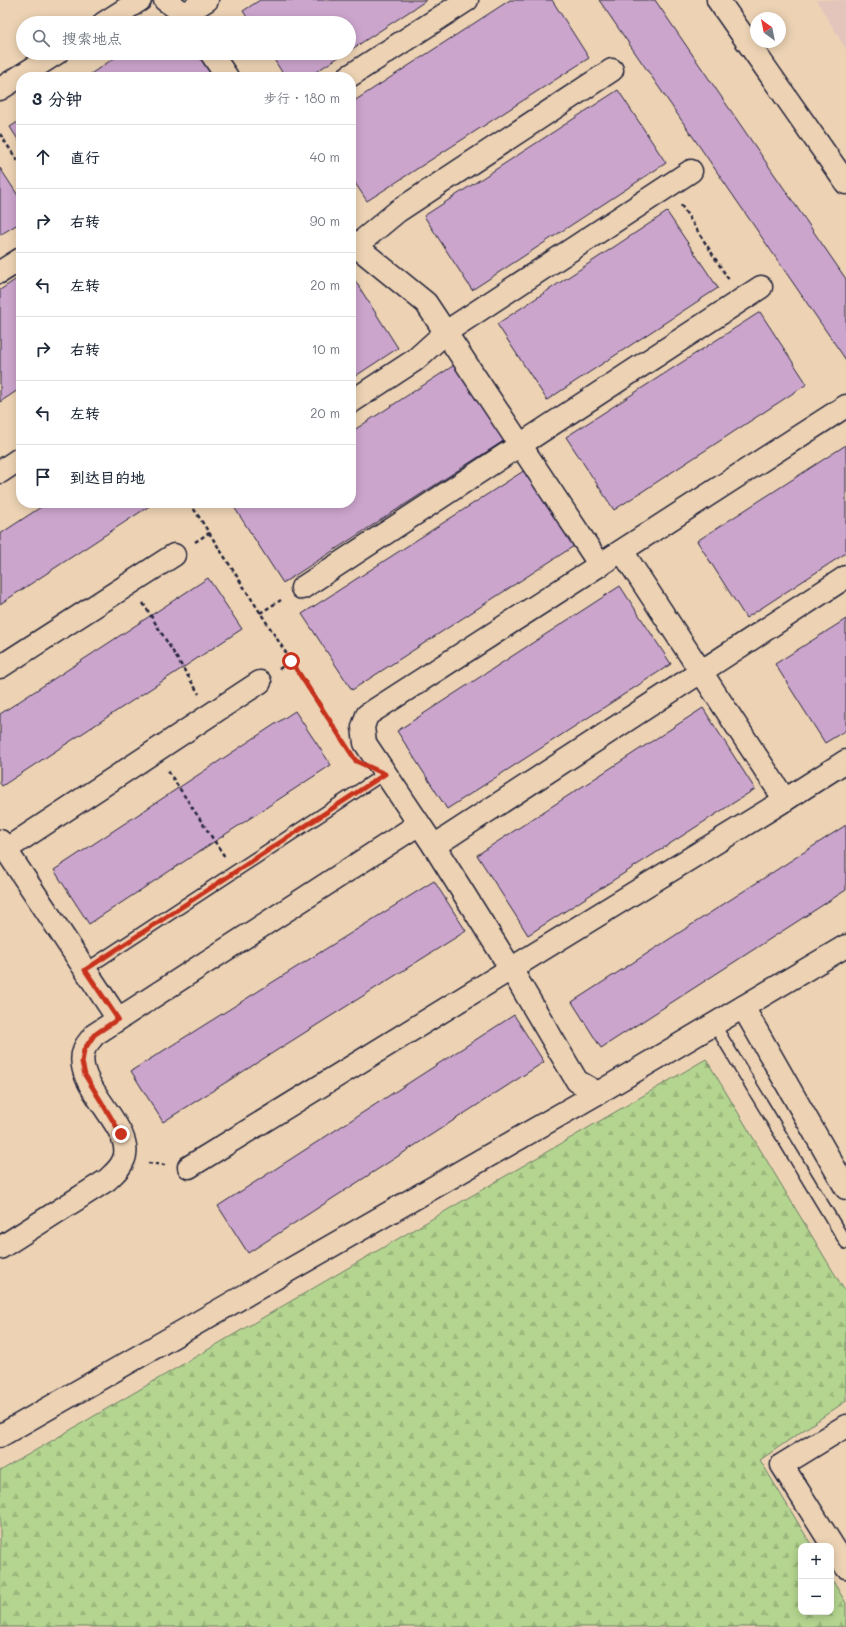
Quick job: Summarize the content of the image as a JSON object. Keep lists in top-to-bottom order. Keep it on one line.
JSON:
{"north":"top left","page":{"search":"搜索地点","heading":["3 分钟","步行 · 180 m"],"list":[["直行","40 m"],["右转","90 m"],["左转","20 m"],["右转","10 m"],["左转","20 m"],"到达目的地"],"map_buttons":["+","−"]}}
